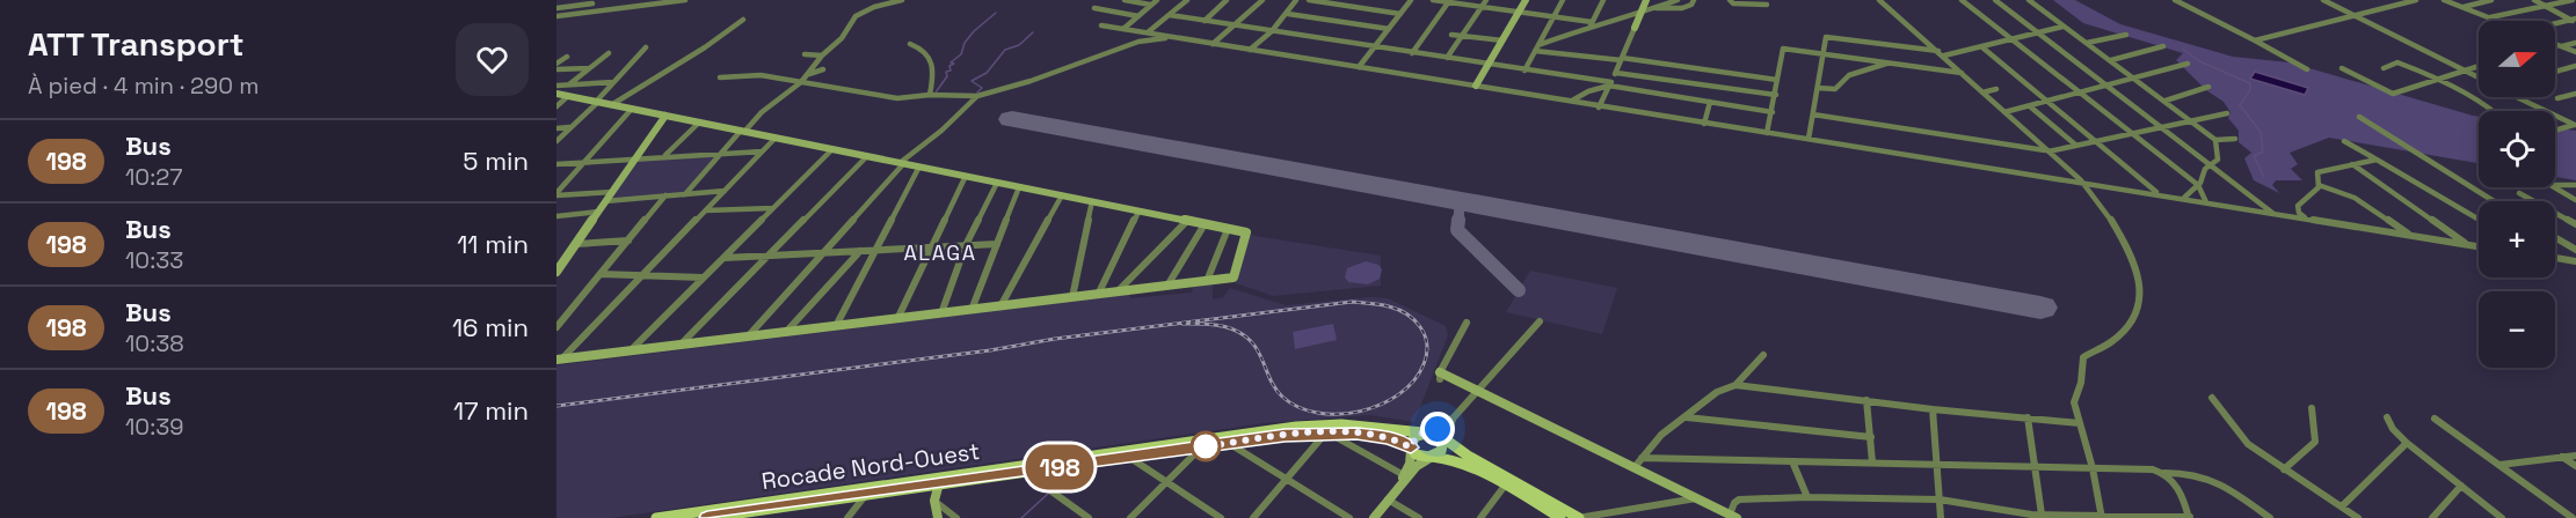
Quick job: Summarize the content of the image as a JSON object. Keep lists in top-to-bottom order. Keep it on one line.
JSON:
{"streets":{"main road":["Rocade Nord-Ouest"]},"districts":["ALAGA"],"lines":["bus line 198"],"north":"right","page":{"heading":["ATT Transport","À pied · 4 min · 290 m"],"on_map":"198","map_buttons":["+","−"],"list":[{"mark":"198","name":"Bus","note":"10:27","value":"5 min"},{"mark":"198","name":"Bus","note":"10:33","value":"11 min"},{"mark":"198","name":"Bus","note":"10:38","value":"16 min"},{"mark":"198","name":"Bus","note":"10:39","value":"17 min"}]}}
